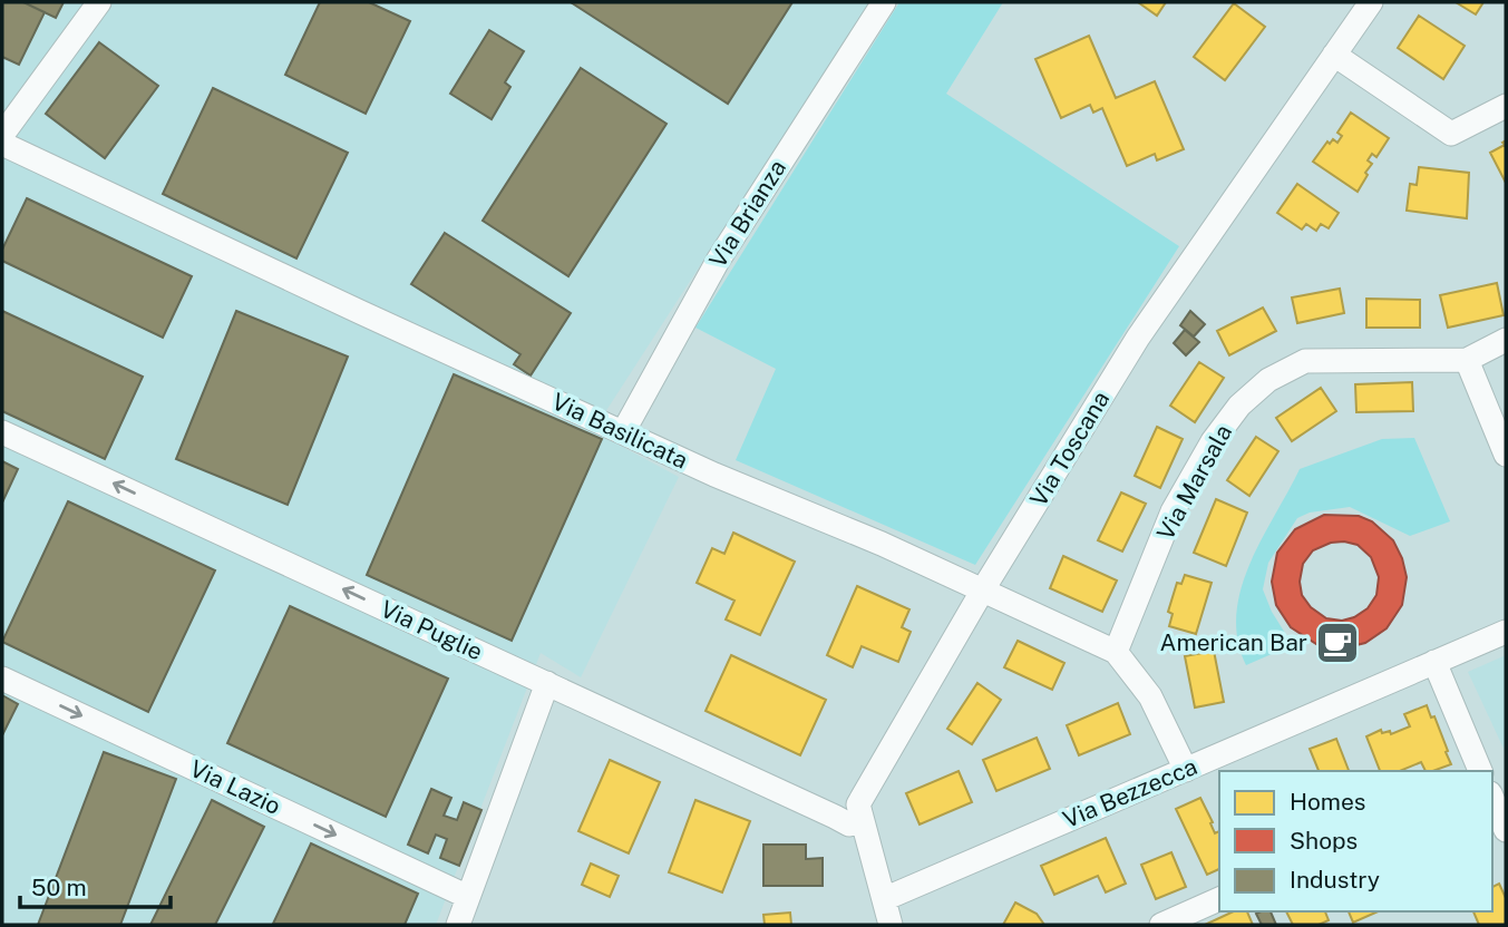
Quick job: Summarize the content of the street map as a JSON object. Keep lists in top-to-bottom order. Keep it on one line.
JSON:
{"streets":{"street":["Via Brianza","Via Basilicata","Via Toscana","Via Marsala","Via Puglie","Via Lazio","Via Bezzecca"]},"crossings":[["Via Brianza","Via Basilicata"],["Via Basilicata","Via Toscana"],["Via Basilicata","Via Marsala"],["Via Basilicata","Via Bezzecca"],["Via Toscana","Via Puglie"],["Via Toscana","Via Bezzecca"]],"one_way":["Via Puglie","Via Lazio"],"places":{"cafe":["American Bar"]},"legend":["Homes","Shops","Industry"],"scale_bar":"50 m"}
